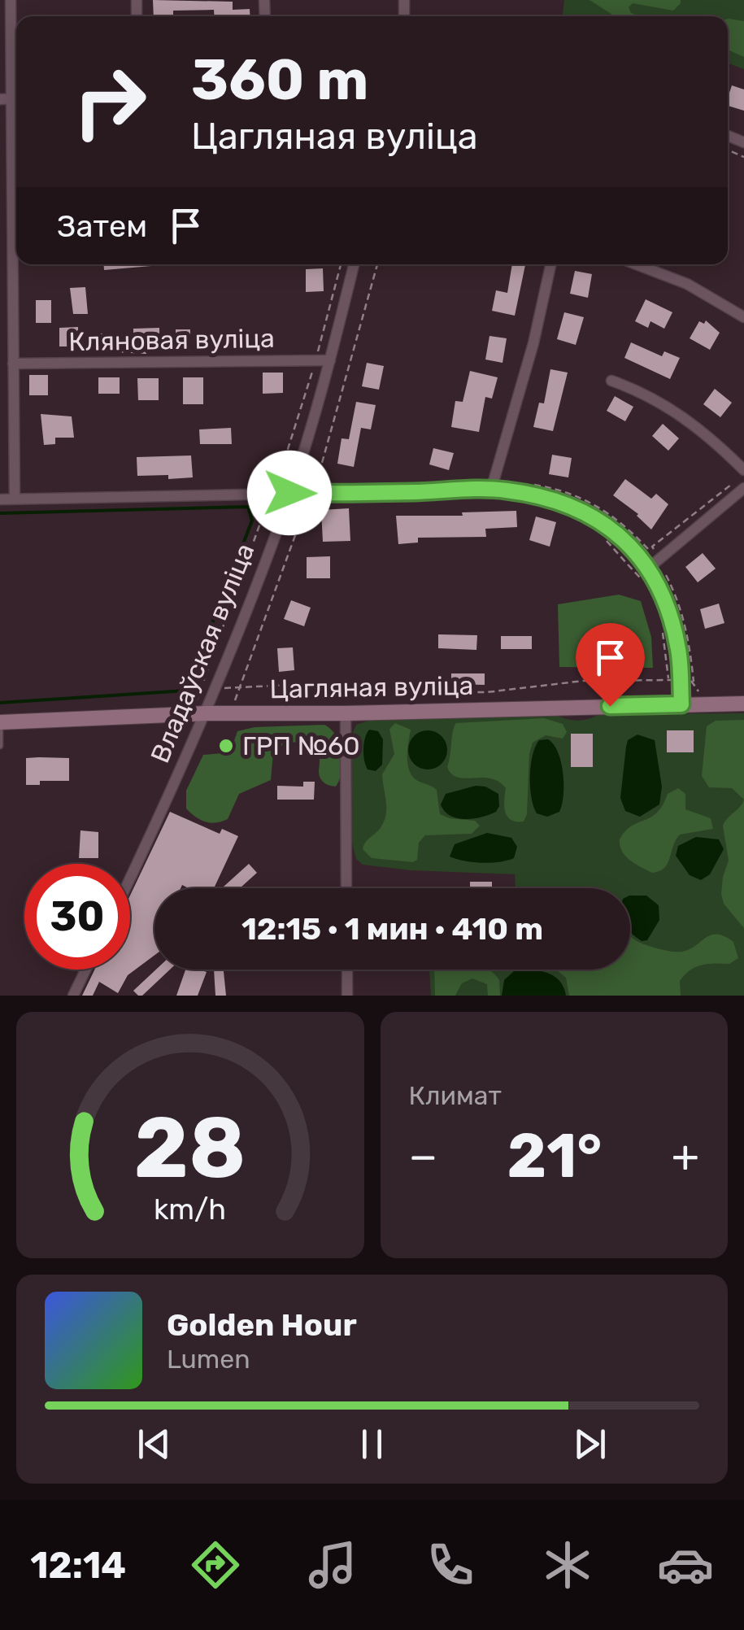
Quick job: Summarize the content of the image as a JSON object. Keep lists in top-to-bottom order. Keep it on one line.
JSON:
{"streets":{"street":["Кляновая вуліца","Владаўская вуліца","Цагляная вуліца"]},"crossings":[["Кляновая вуліца","Владаўская вуліца"],["Владаўская вуліца","Цагляная вуліца"]],"places":["ГРП №60"],"page":{"turn":["360 m","Цагляная вуліца"],"then":"Затем","limit":"30","trip":"12:15 · 1 мин · 410 m","tile":"Климат","heat":["−","21°","+"],"song":["Golden Hour","Lumen"],"tabs":"12:14","gauge":["28","km/h"]}}
